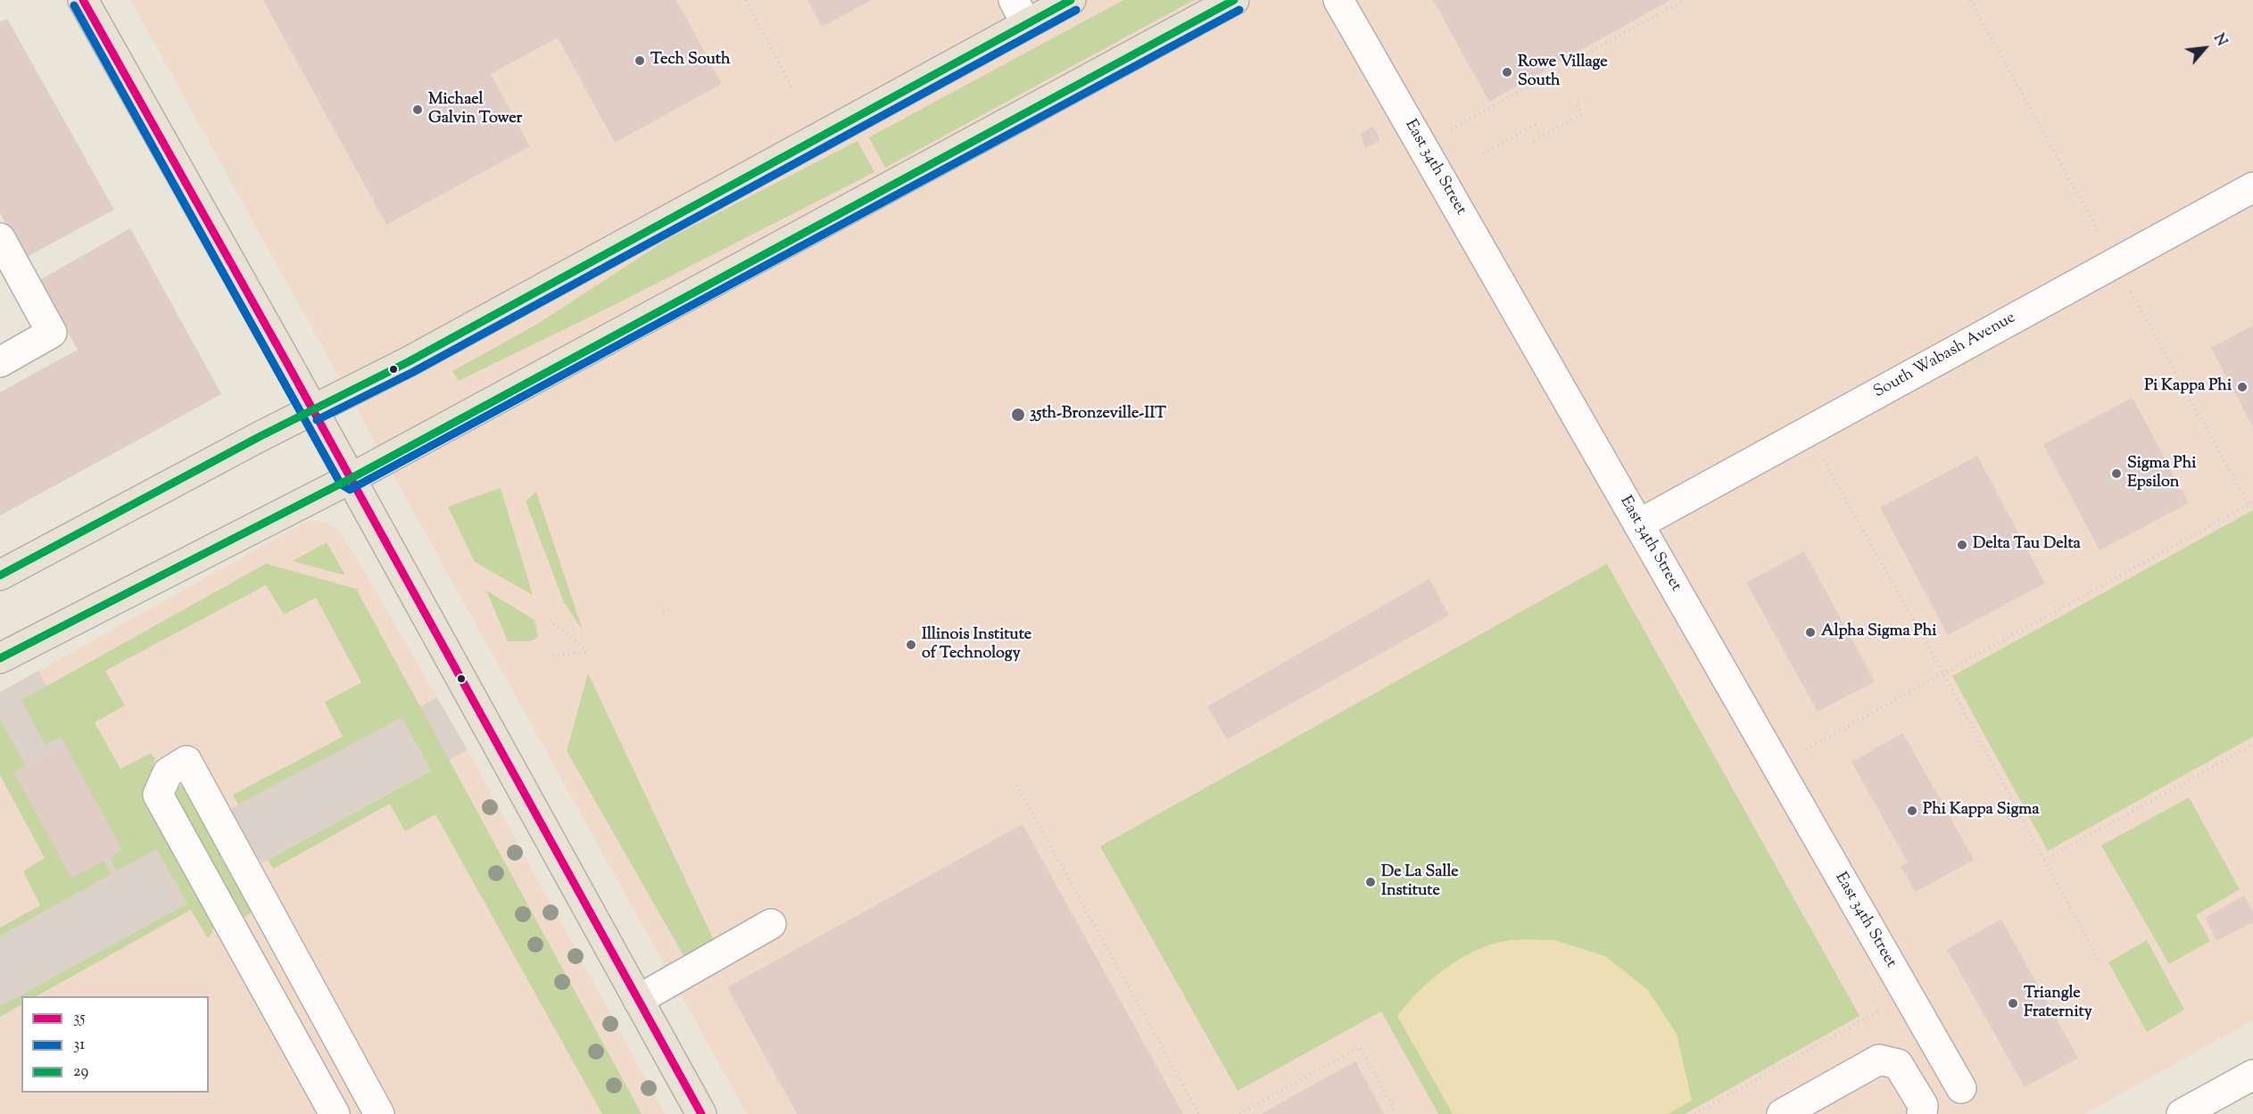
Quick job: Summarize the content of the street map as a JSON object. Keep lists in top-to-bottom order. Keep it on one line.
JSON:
{"streets":{"street":["East 34th Street","South Wabash Avenue"]},"crossings":[["East 34th Street","South Wabash Avenue"]],"places":["Tech South","Rowe Village South","Michael Galvin Tower","Pi Kappa Phi","35th-Bronzeville-IIT","Sigma Phi Epsilon","Delta Tau Delta","Alpha Sigma Phi","Illinois Institute of Technology","Phi Kappa Sigma","De La Salle Institute","Triangle Fraternity"],"lines":["transit line 35","transit line 29","transit line 31"],"legend":["35","31","29"],"north":"top right"}
